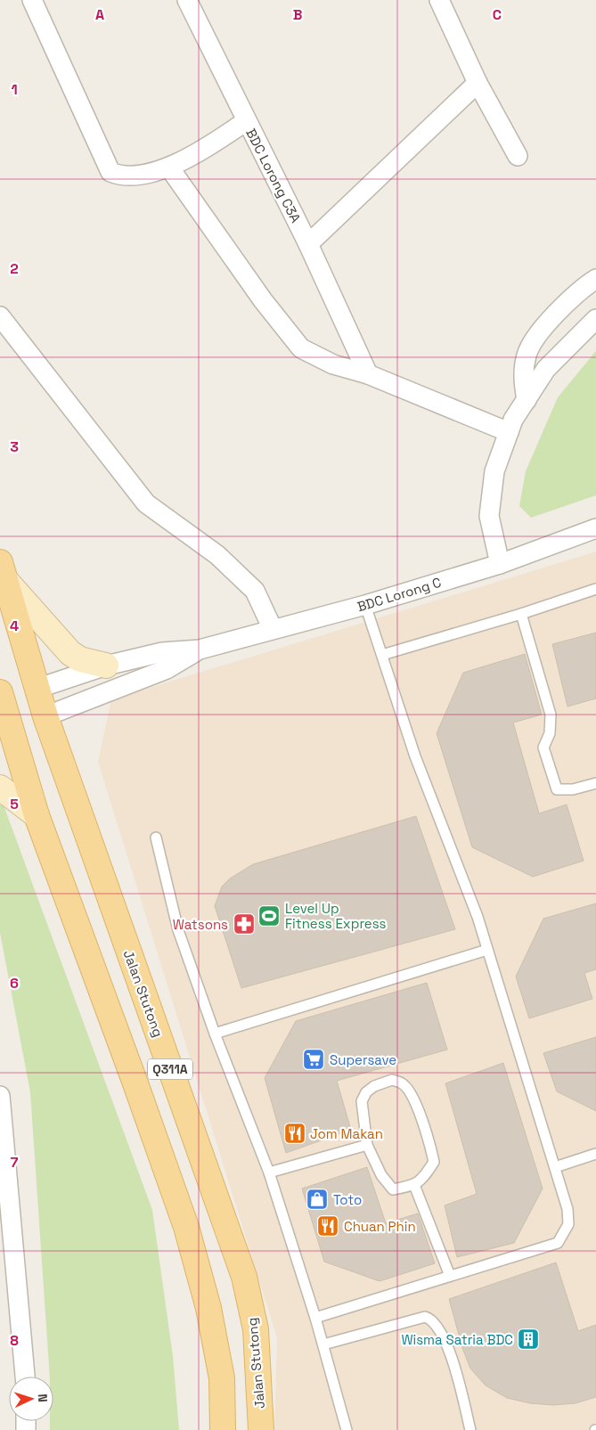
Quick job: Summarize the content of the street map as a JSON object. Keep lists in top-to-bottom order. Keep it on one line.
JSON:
{"streets":{"main road":["BDC Lorong C","Jalan Stutong","Q311A"],"street":["BDC Lorong C3A"]},"crossings":[["BDC Lorong C","Jalan Stutong"]],"places":{"sports":["Level Up Fitness Express"],"pharmacy":["Watsons"],"supermarket":["Supersave"],"restaurant":["Jom Makan","Chuan Phin"],"shop":["Toto"],"building":["Wisma Satria BDC"]},"north":"right","grid":{"columns":["A","B","C"],"rows":["1","2","3","4","5","6","7","8"]}}
